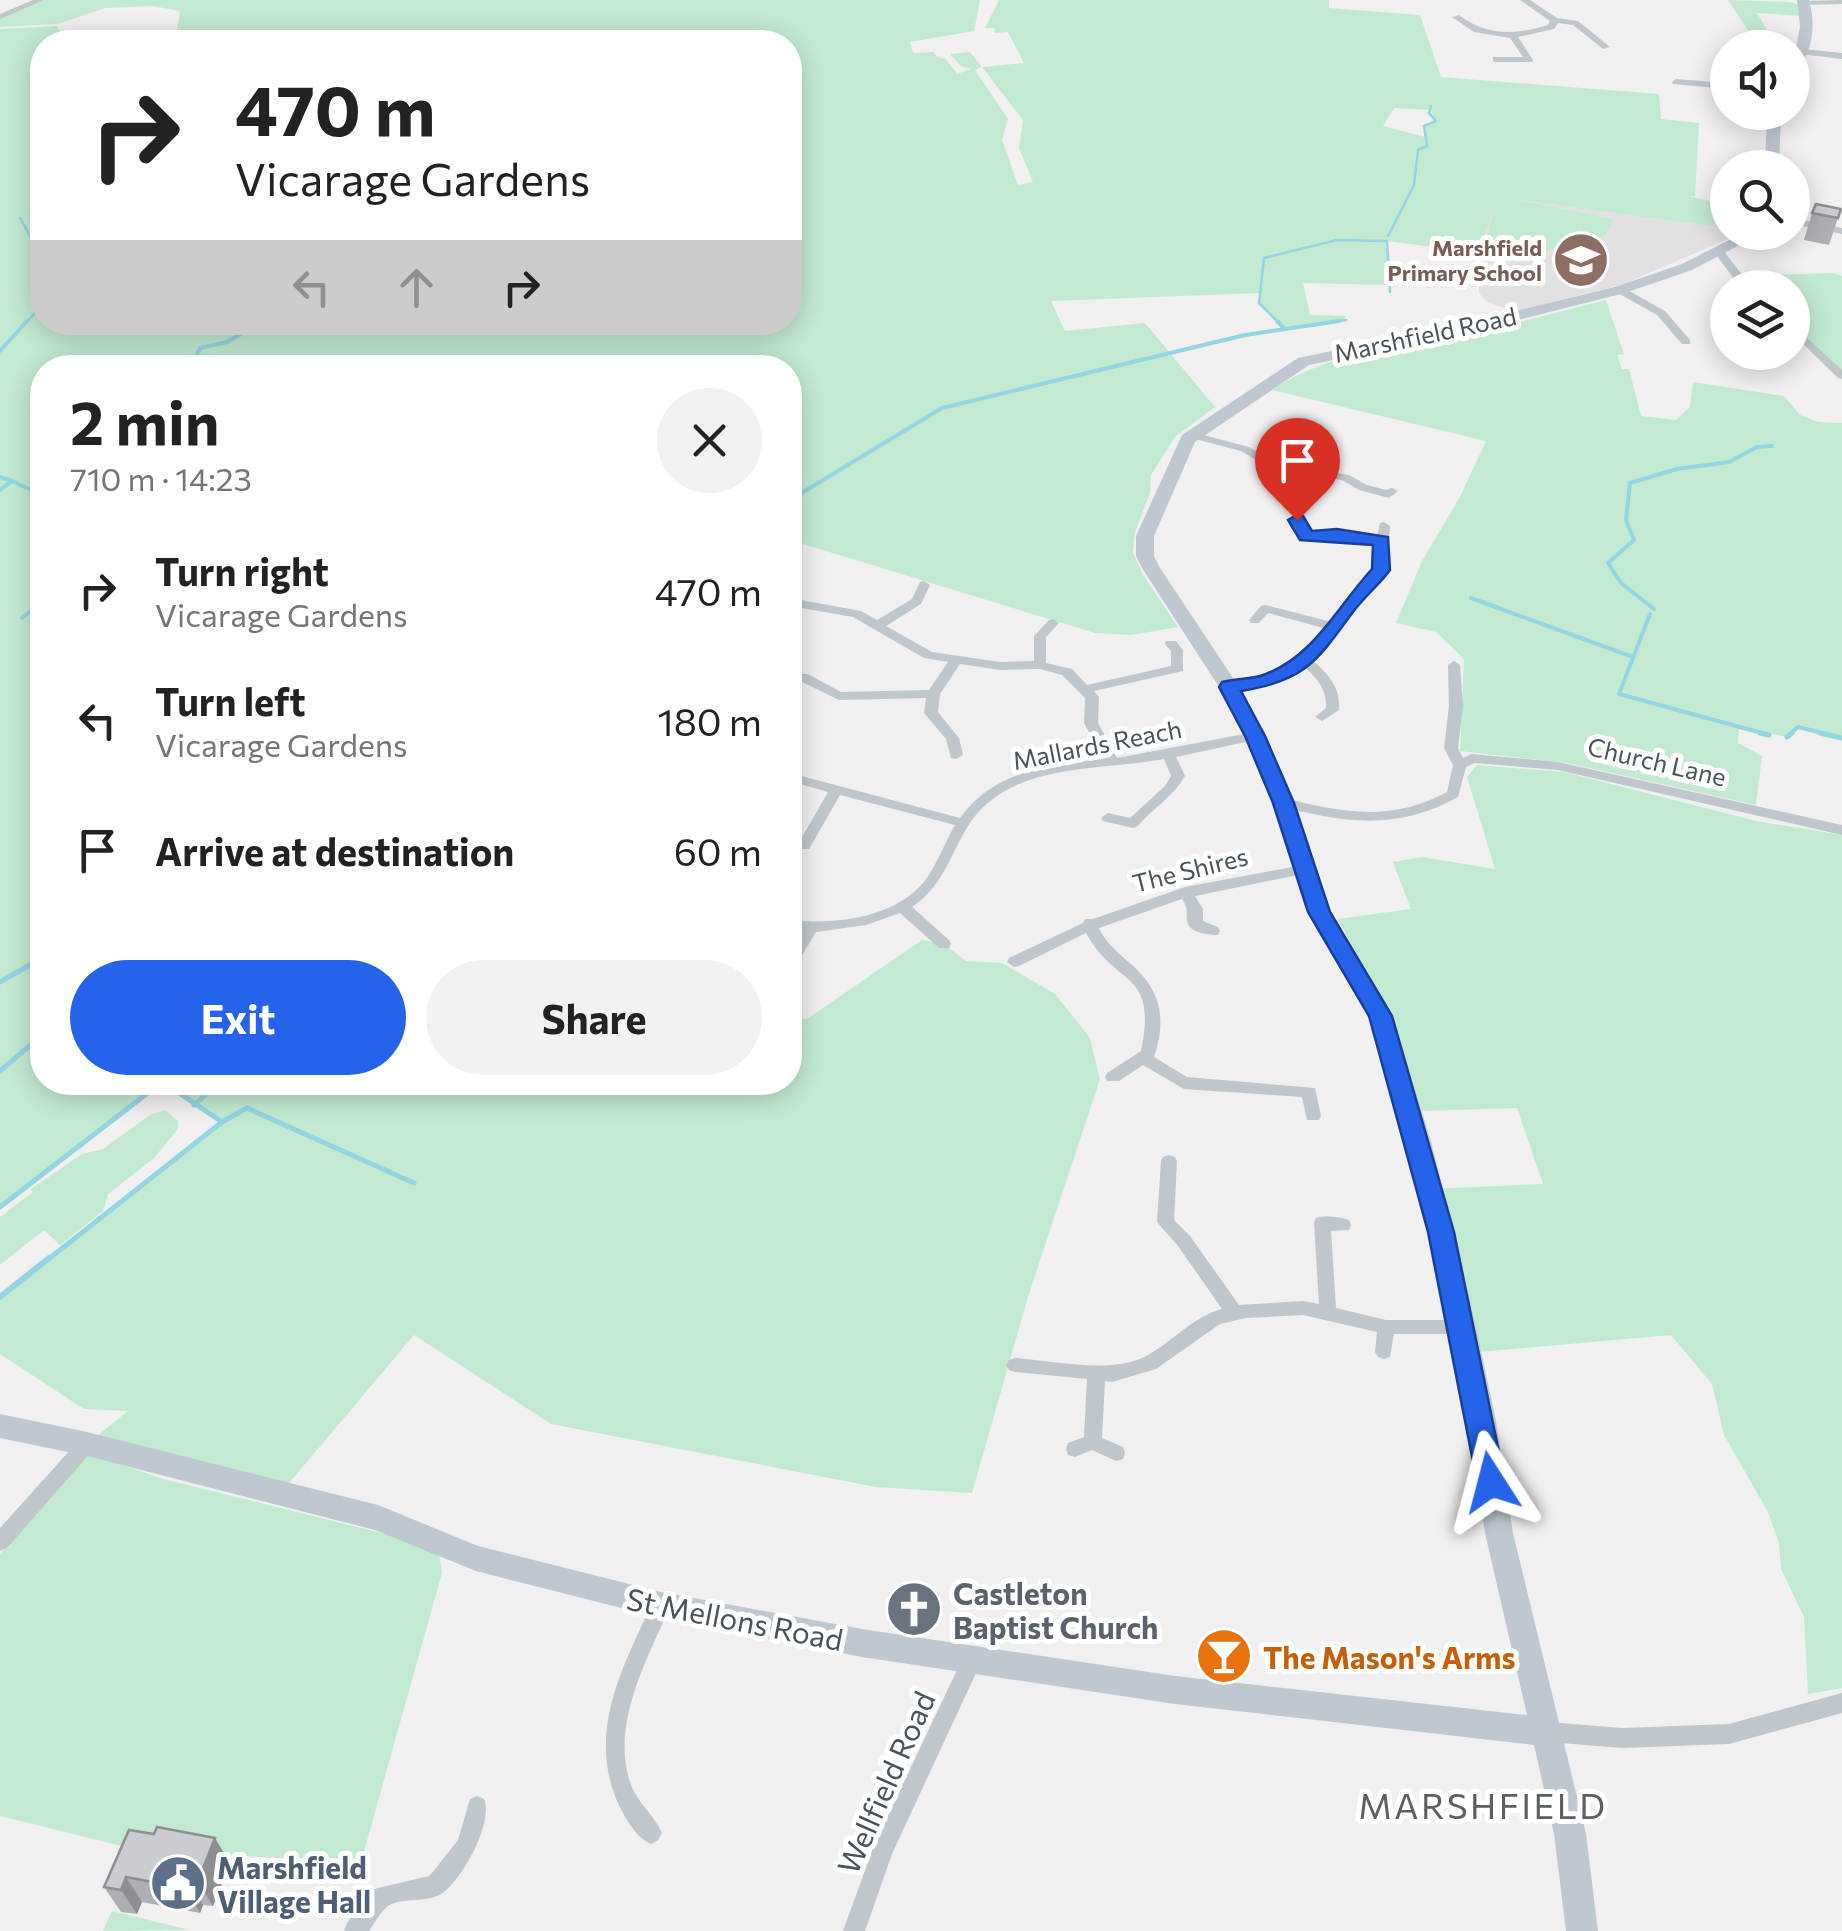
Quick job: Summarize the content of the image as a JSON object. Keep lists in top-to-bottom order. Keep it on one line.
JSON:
{"streets":{"street":["Marshfield Road","Mallards Reach","Church Lane","The Shires","St Mellons Road","Wellfield Road"]},"crossings":[["St Mellons Road","Wellfield Road"]],"districts":["MARSHFIELD"],"places":{"school or university":["Marshfield Primary School"],"church":["Castleton Baptist Church"],"bar":["The Mason's Arms"],"public building":["Marshfield Village Hall"]},"page":{"turn":["470 m","Vicarage Gardens"],"heading":["2 min","710 m · 14:23"],"list":[{"name":"Turn right","note":"Vicarage Gardens","value":"470 m"},{"name":"Turn left","note":"Vicarage Gardens","value":"180 m"},{"name":"Arrive at destination","value":"60 m"}],"buttons":["Exit","Share"]}}
